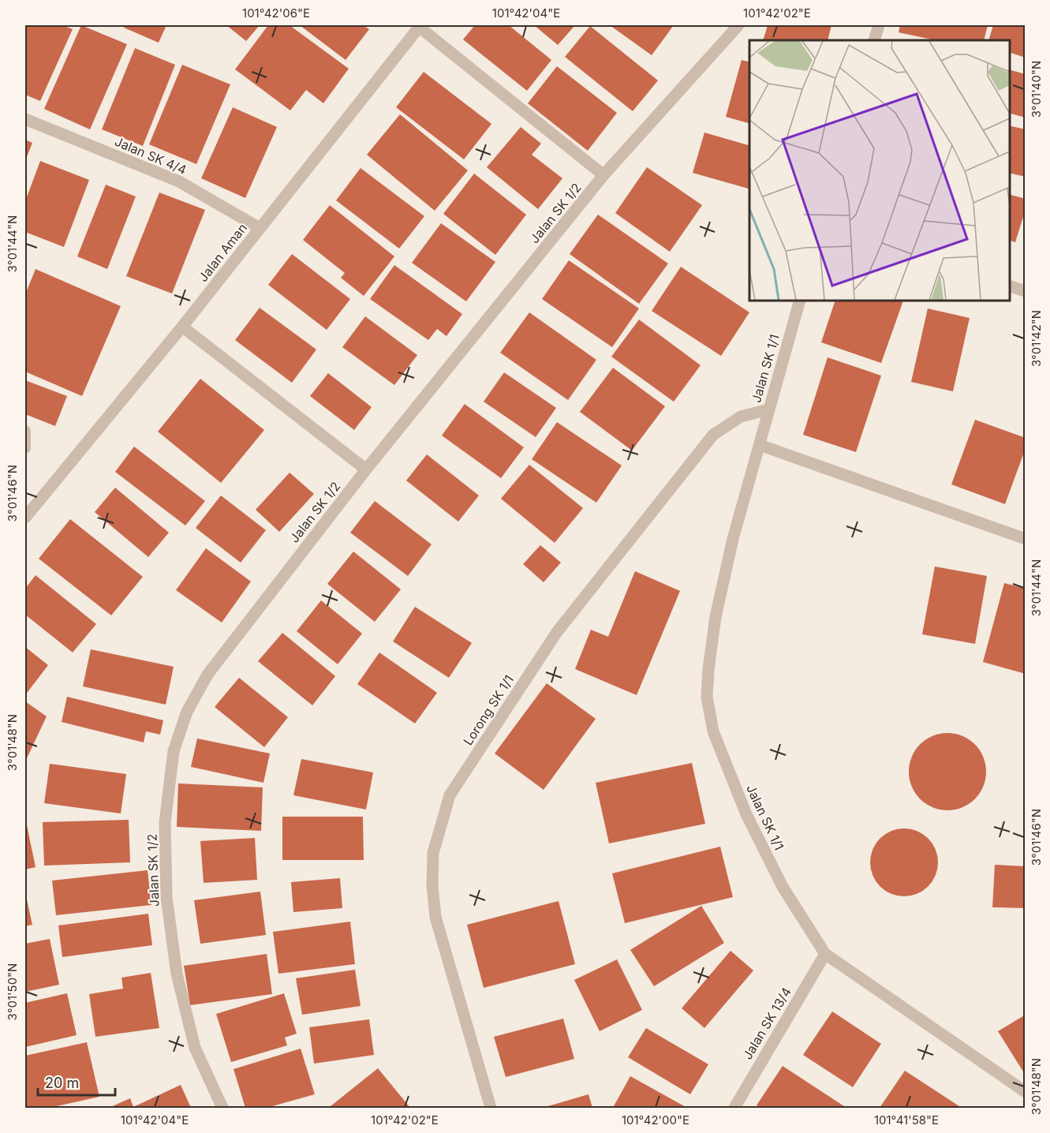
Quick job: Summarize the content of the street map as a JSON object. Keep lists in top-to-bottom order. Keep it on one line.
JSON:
{"streets":{"street":["Jalan SK 4/4","Jalan SK 1/2","Jalan Aman","Jalan SK 1/1","Lorong SK 1/1","Jalan SK 13/4"]},"crossings":[["Jalan SK 4/4","Jalan Aman"],["Jalan SK 1/1","Lorong SK 1/1"],["Jalan SK 1/1","Jalan SK 13/4"]],"scale_bar":"20 m","coordinates":["101°42'06\"E","101°42'04\"E","101°42'02\"E","3°01'40\"N","3°01'44\"N","3°01'42\"N","3°01'46\"N","3°01'48\"N","3°01'50\"N","101°42'00\"E","101°41'58\"E"]}
